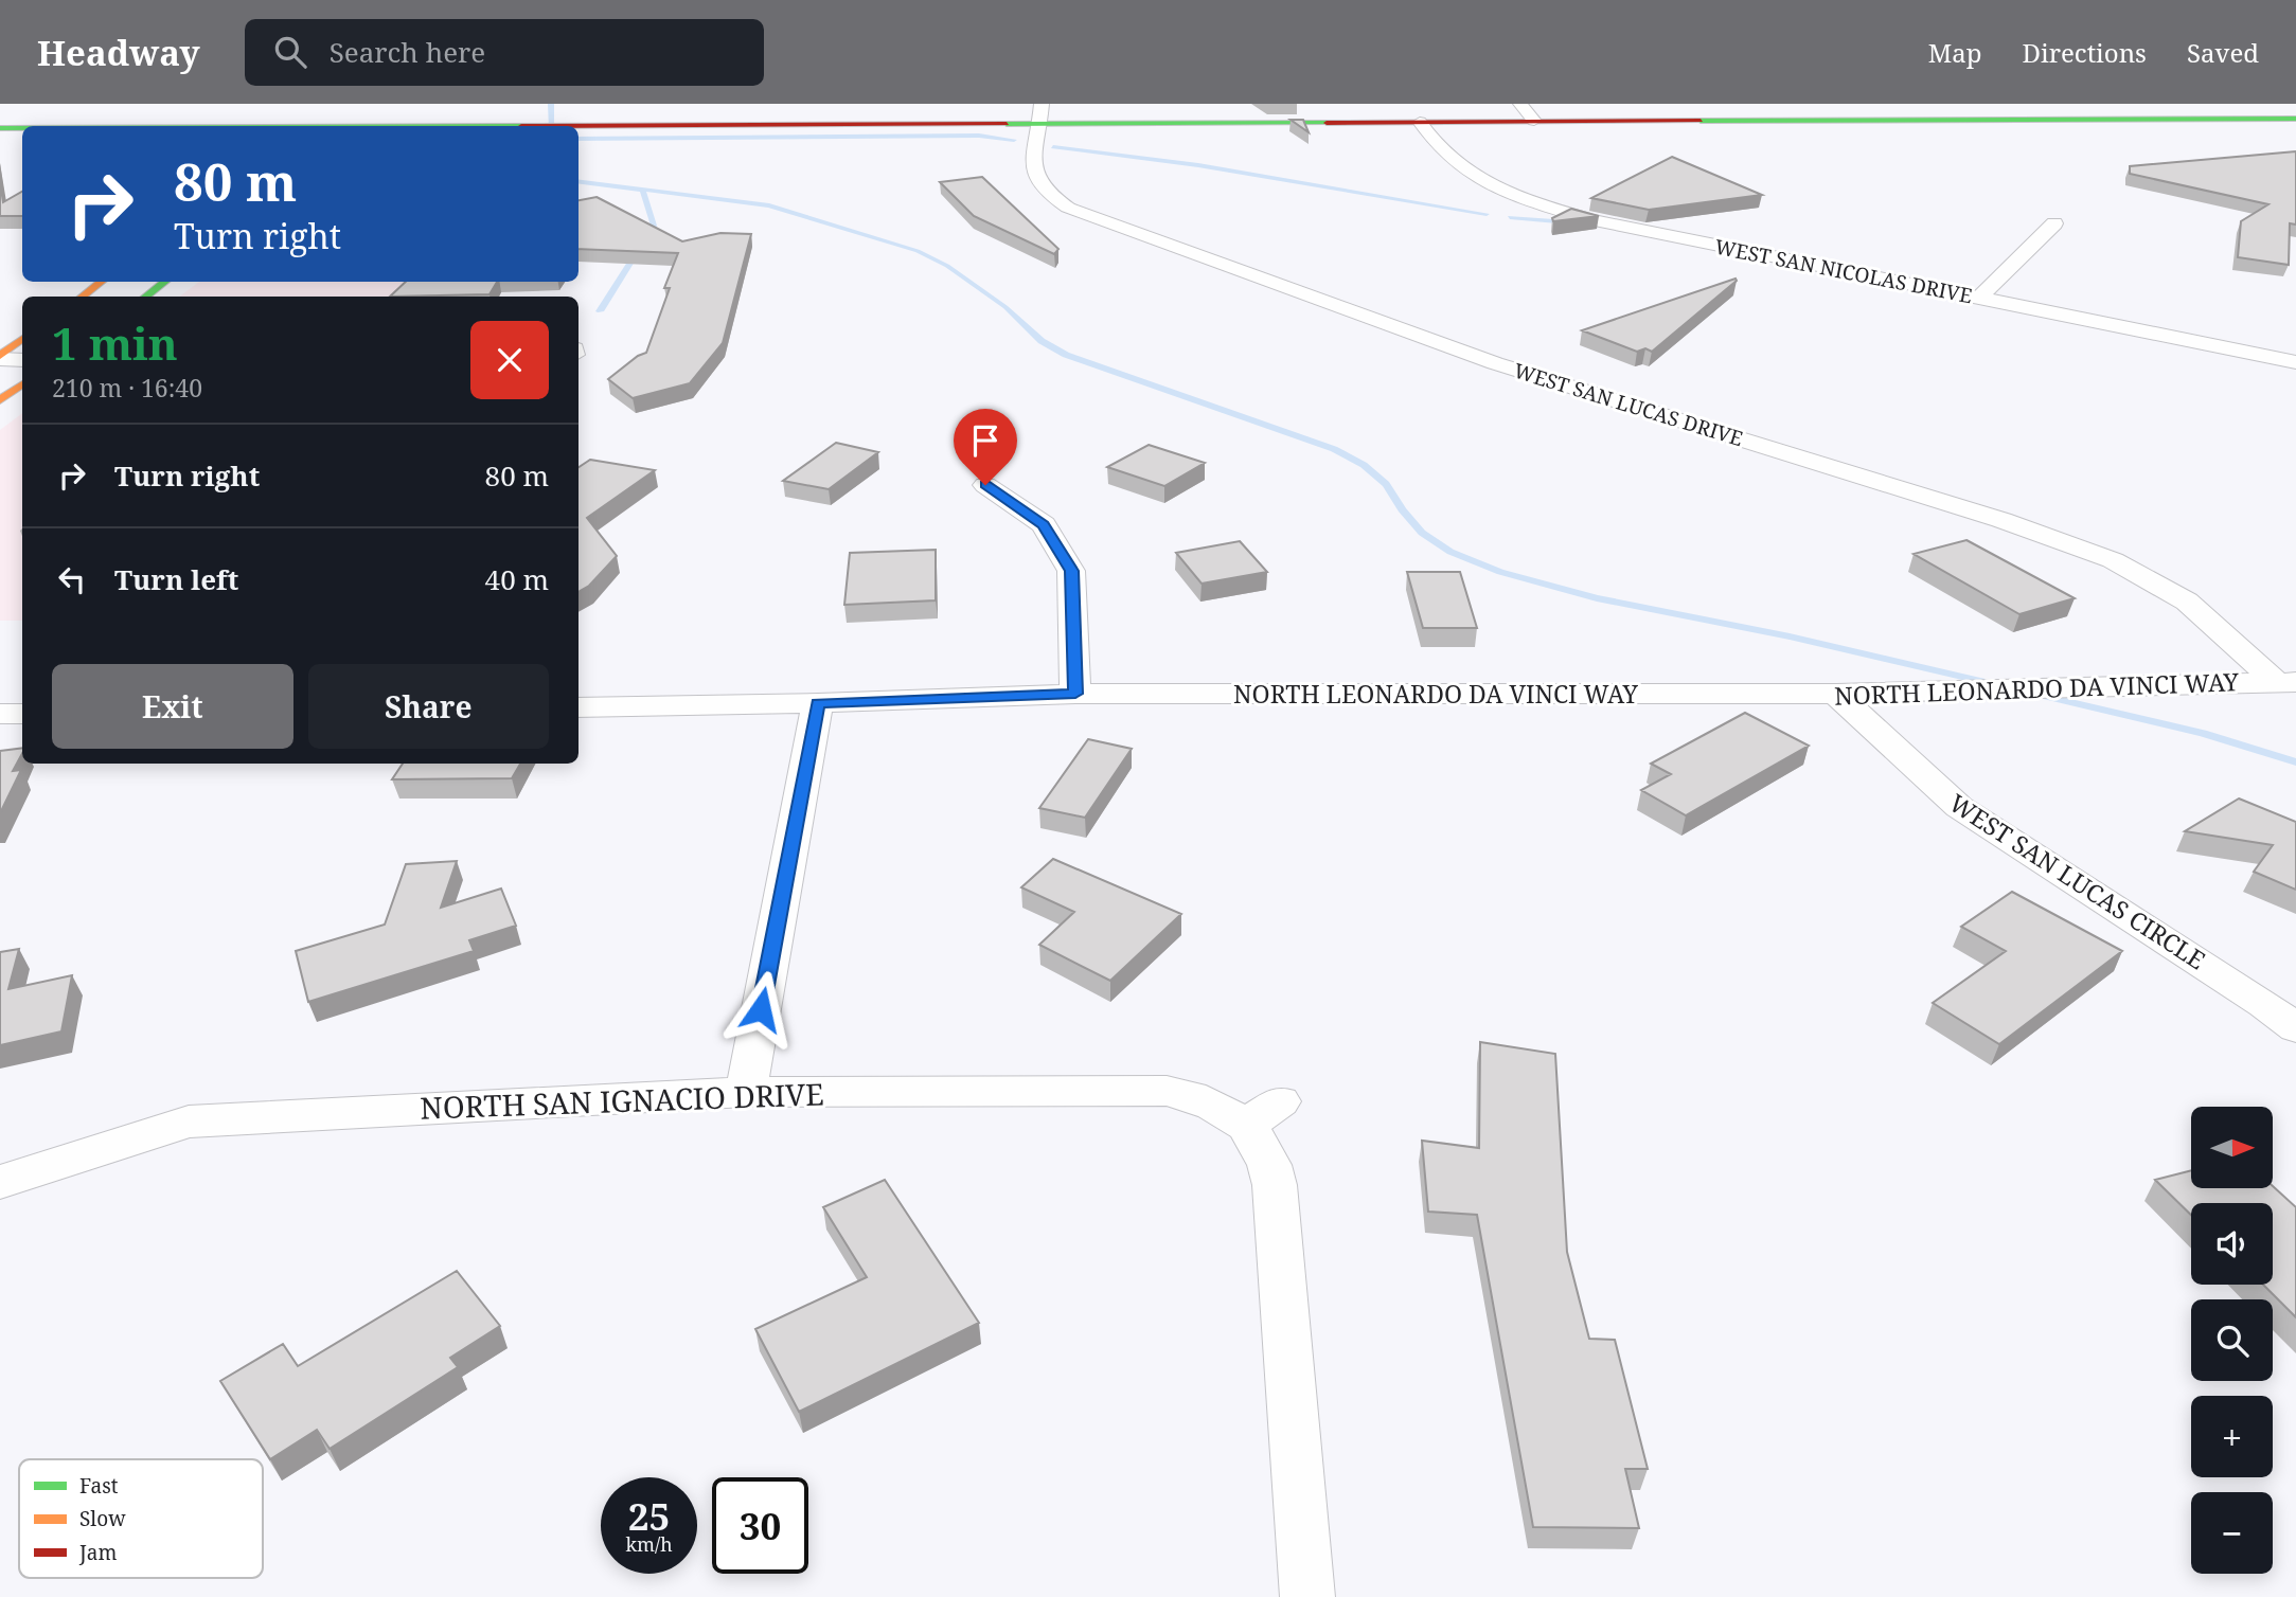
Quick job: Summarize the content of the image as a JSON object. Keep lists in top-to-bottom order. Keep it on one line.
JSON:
{"streets":{"street":["WEST SAN NICOLAS DRIVE","WEST SAN LUCAS DRIVE","NORTH LEONARDO DA VINCI WAY","WEST SAN LUCAS CIRCLE","NORTH SAN IGNACIO DRIVE"]},"crossings":[["WEST SAN LUCAS DRIVE","NORTH LEONARDO DA VINCI WAY"],["NORTH LEONARDO DA VINCI WAY","WEST SAN LUCAS CIRCLE"]],"legend":["Fast","Slow","Jam"],"north":"right","page":{"header":"Headway","search":"Search here","nav":["Map","Directions","Saved"],"turn":["80 m","Turn right"],"heading":["1 min","210 m · 16:40"],"list":[{"name":"Turn right","value":"80 m"},{"name":"Turn left","value":"40 m"}],"buttons":["Exit","Share"],"map_buttons":["+","−"],"speed":"25 km/h","limit":"30"}}
